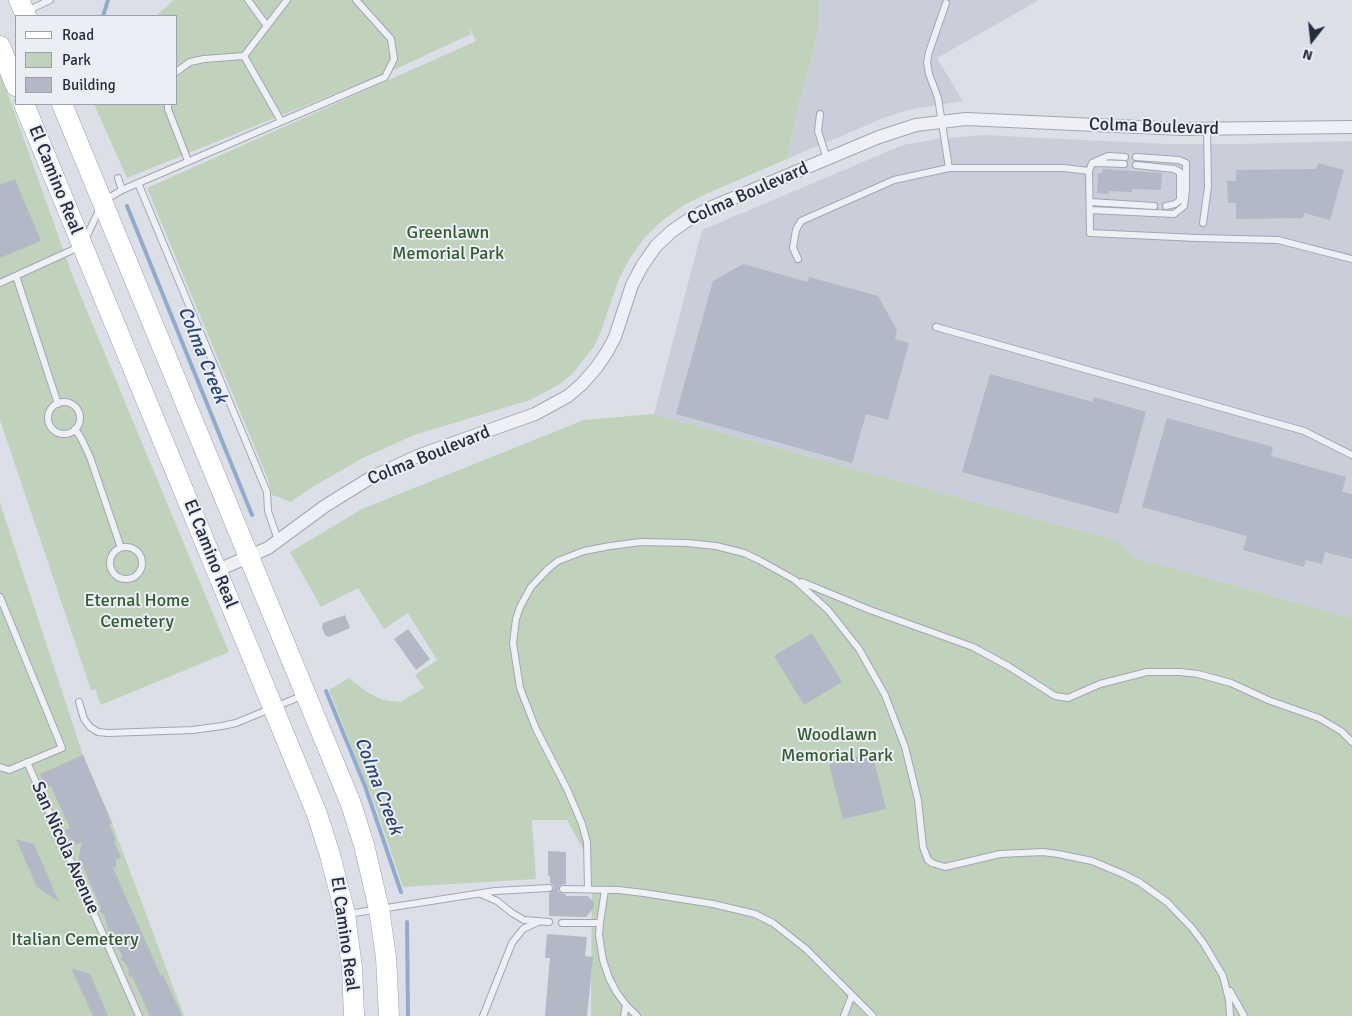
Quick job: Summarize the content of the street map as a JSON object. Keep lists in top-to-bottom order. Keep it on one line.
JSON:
{"streets":{"main road":["El Camino Real"],"street":["Colma Boulevard"],"lane":["San Nicola Avenue"]},"crossings":[["Colma Boulevard","El Camino Real"]],"water":["Colma Creek"],"parks":["Greenlawn Memorial Park","Eternal Home Cemetery","Woodlawn Memorial Park","Italian Cemetery"],"legend":["Road","Park","Building"],"north":"bottom"}
